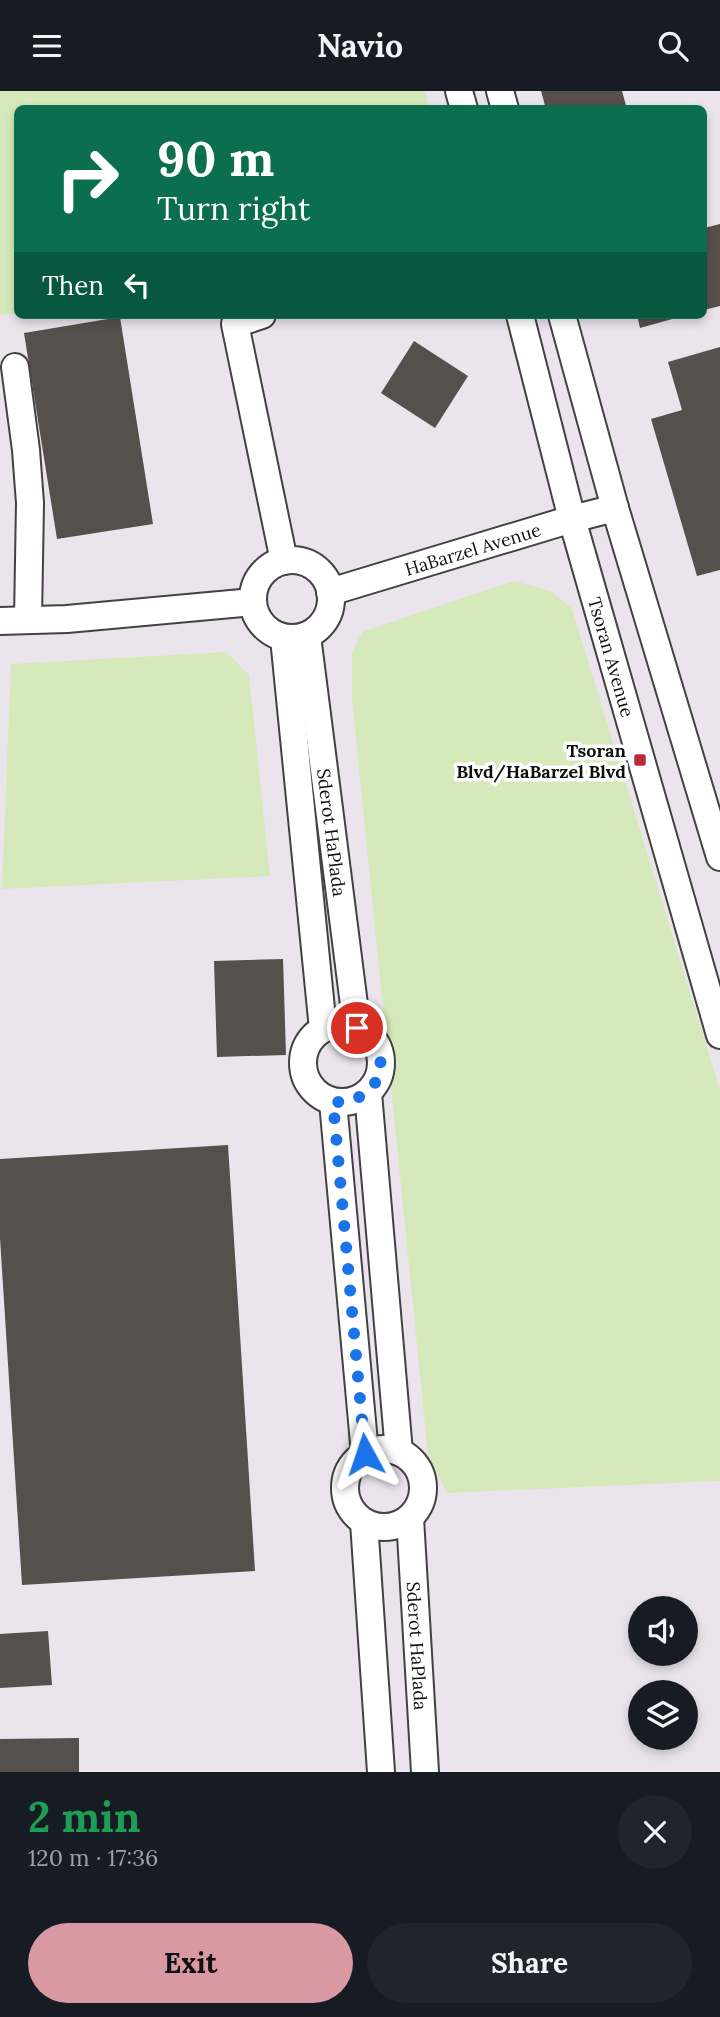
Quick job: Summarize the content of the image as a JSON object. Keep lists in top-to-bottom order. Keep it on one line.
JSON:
{"streets":{"street":["HaBarzel Avenue","Tsoran Avenue","Sderot HaPlada"]},"crossings":[["HaBarzel Avenue","Tsoran Avenue"],["HaBarzel Avenue","Sderot HaPlada"]],"places":{"transit":["Tsoran Blvd/HaBarzel Blvd"]},"page":{"header":"Navio","turn":["90 m","Turn right"],"then":"Then","heading":["2 min","120 m · 17:36"],"buttons":["Exit","Share"]}}
